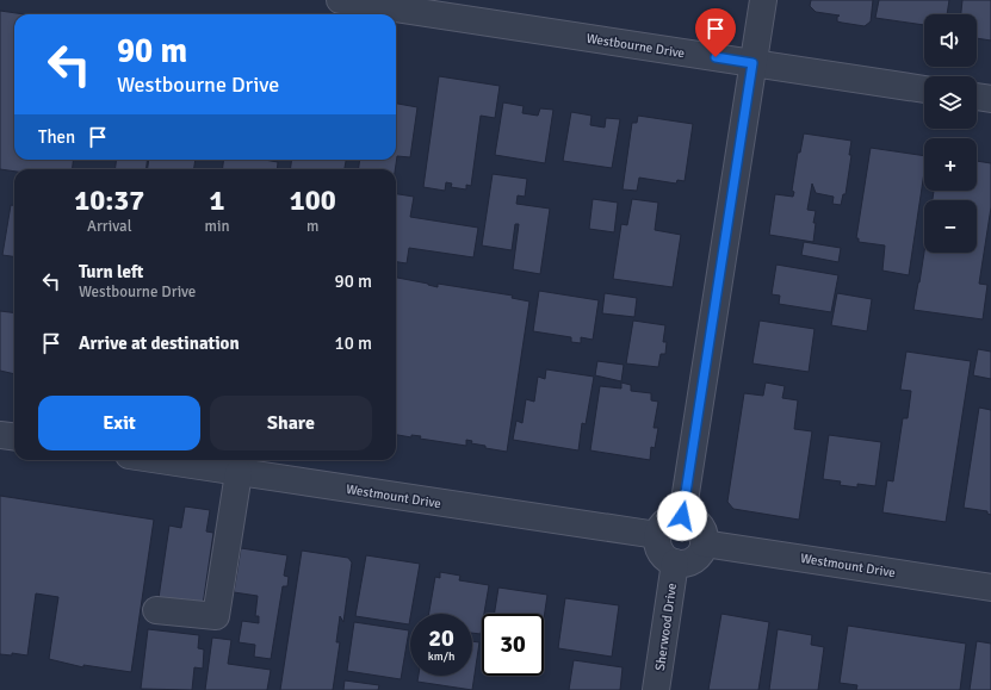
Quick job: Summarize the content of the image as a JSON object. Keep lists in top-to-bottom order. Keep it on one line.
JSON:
{"streets":{"street":["Westbourne Drive","Westmount Drive","Sherwood Drive"]},"crossings":[["Westmount Drive","Sherwood Drive"]],"page":{"map_buttons":["+","−"],"turn":["90 m","Westbourne Drive"],"then":"Then","eta":["10:37","Arrival","1","min","100","m"],"list":[{"name":"Turn left","note":"Westbourne Drive","value":"90 m"},{"name":"Arrive at destination","value":"10 m"}],"buttons":["Exit","Share"],"speed":"20 km/h","limit":"30"}}
